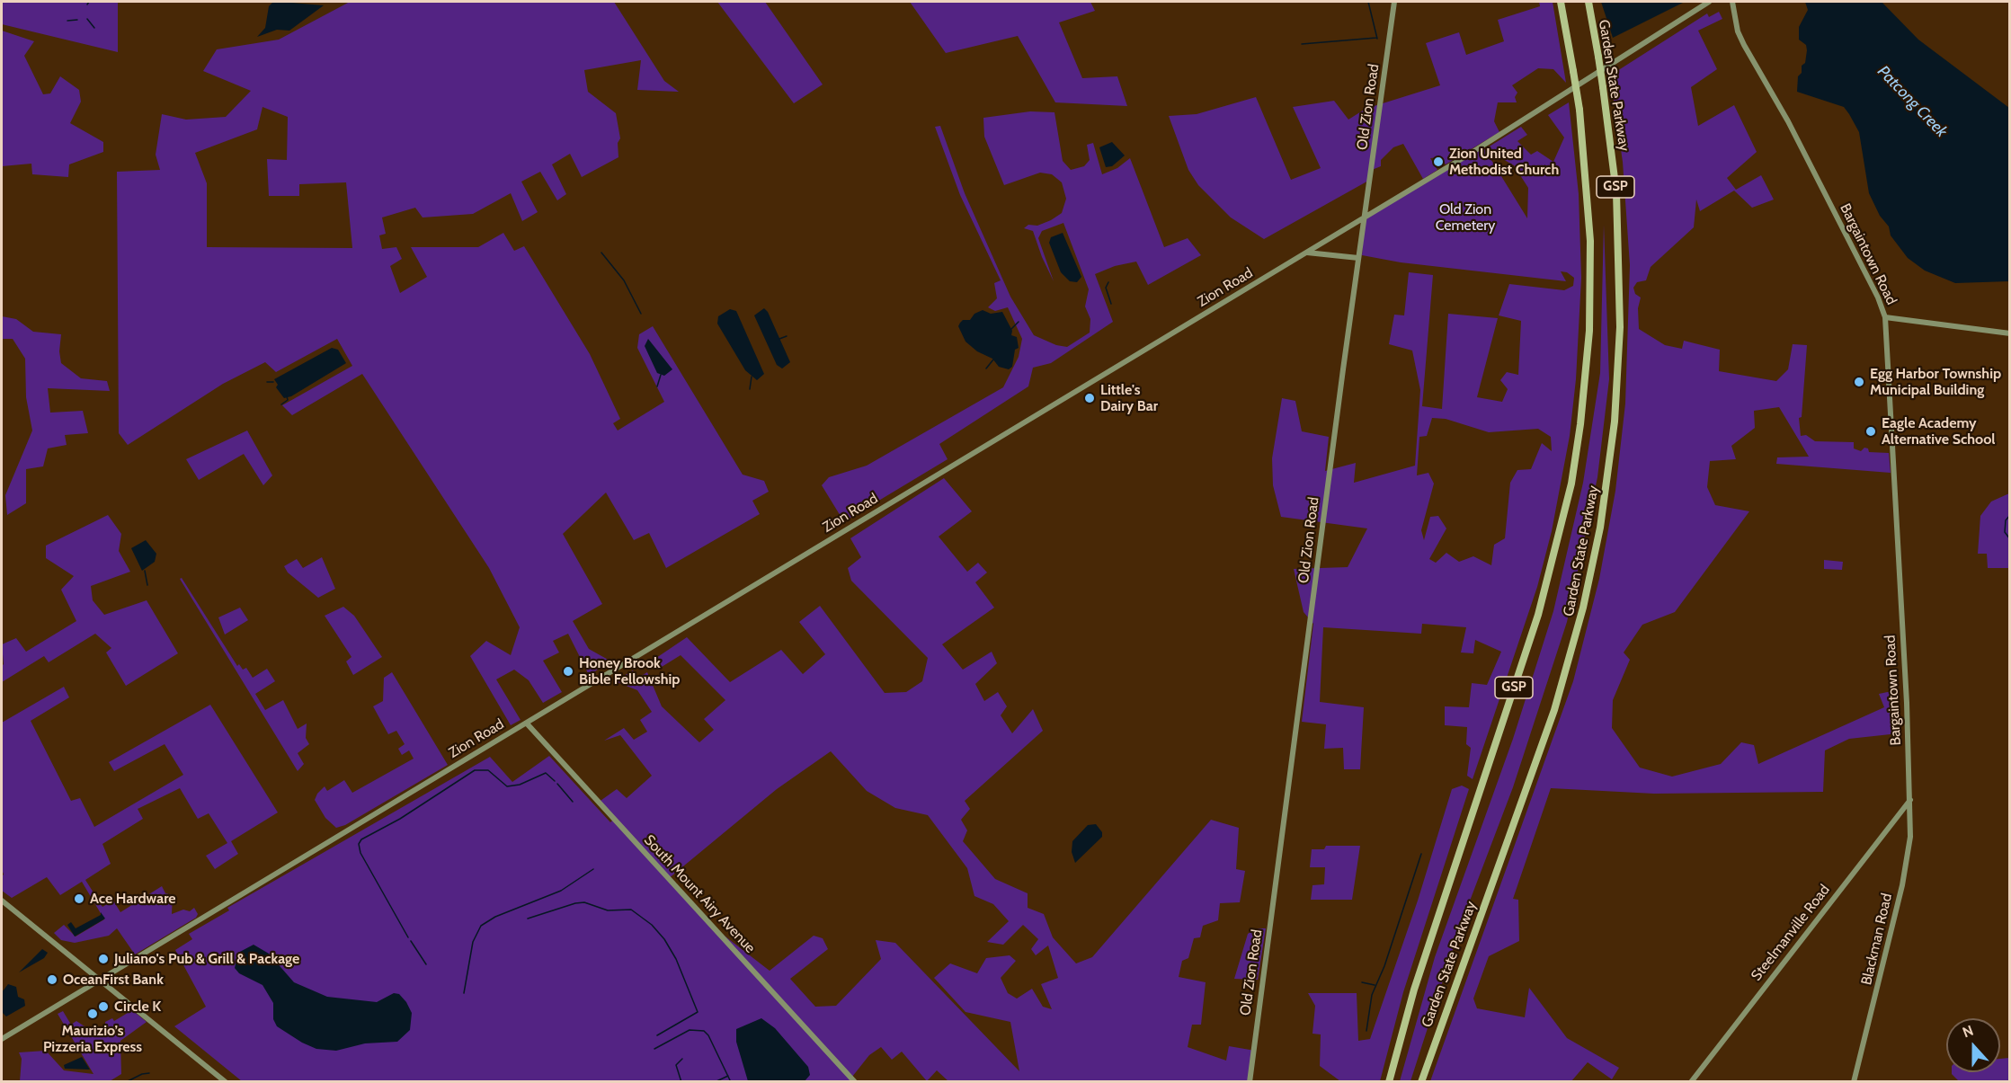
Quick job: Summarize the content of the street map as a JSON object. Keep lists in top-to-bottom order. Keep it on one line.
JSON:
{"streets":{"highway":["Garden State Parkway","GSP"],"street":["Old Zion Road","Bargaintown Road","Zion Road","South Mount Airy Avenue","Steelmanville Road","Blackman Road"]},"crossings":[["Old Zion Road","Zion Road"],["Bargaintown Road","Steelmanville Road"],["Bargaintown Road","Blackman Road"],["Zion Road","South Mount Airy Avenue"],["Steelmanville Road","Blackman Road"]],"water":["Patcong Creek"],"parks":["Old Zion Cemetery"],"places":["Zion United Methodist Church","Egg Harbor Township Municipal Building","Little's Dairy Bar","Eagle Academy Alternative School","Honey Brook Bible Fellowship","Ace Hardware","Juliano's Pub & Grill & Package","OceanFirst Bank","Circle K","Maurizio’s Pizzeria Express"],"north":"top"}
